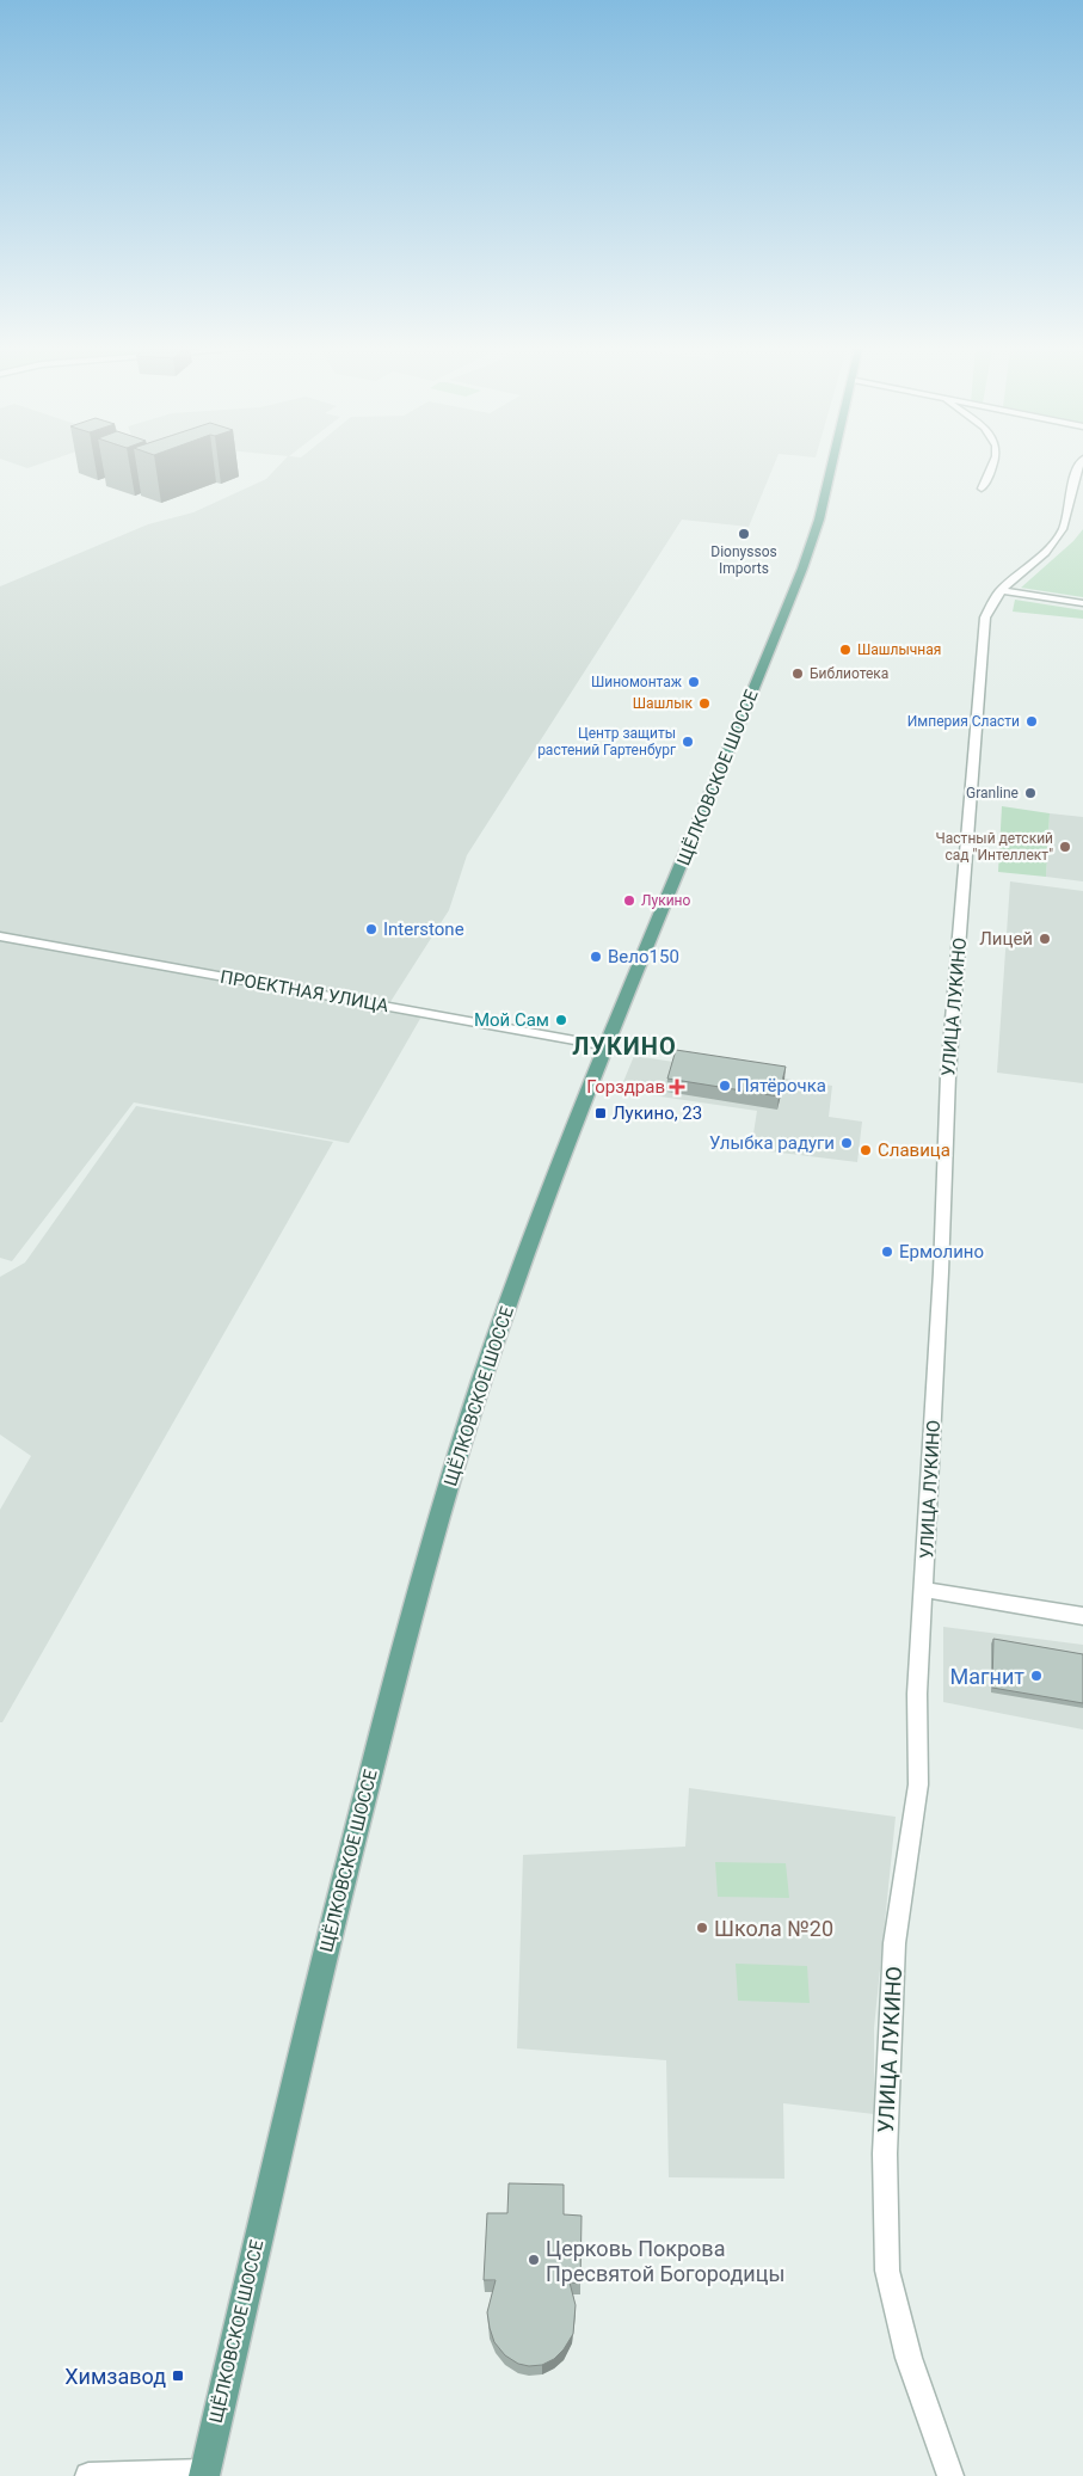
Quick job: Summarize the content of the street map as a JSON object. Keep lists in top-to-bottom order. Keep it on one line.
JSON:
{"streets":{"main road":["ЩЁЛКОВСКОЕ ШОССЕ"],"street":["ПРОЕКТНАЯ УЛИЦА","УЛИЦА ЛУКИНО"]},"crossings":[["ЩЁЛКОВСКОЕ ШОССЕ","ПРОЕКТНАЯ УЛИЦА"]],"districts":["ЛУКИНО"],"places":{"other":["Dionyssos Imports","Шашлычная","Библиотека","Шиномонтаж","Шашлык","Империя Сласти","Центр защиты растений Гартенбург","Granline","Частный детский сад \"Интеллект\"","Лукино","Interstone","Лицей","Вело150","Мой Сам","Пятёрочка","Улыбка радуги","Славица","Ермолино","Магнит","Школа №20","Церковь Покрова Пресвятой Богородицы"],"health":["Горздрав"],"transit":["Лукино, 23","Химзавод"]}}
